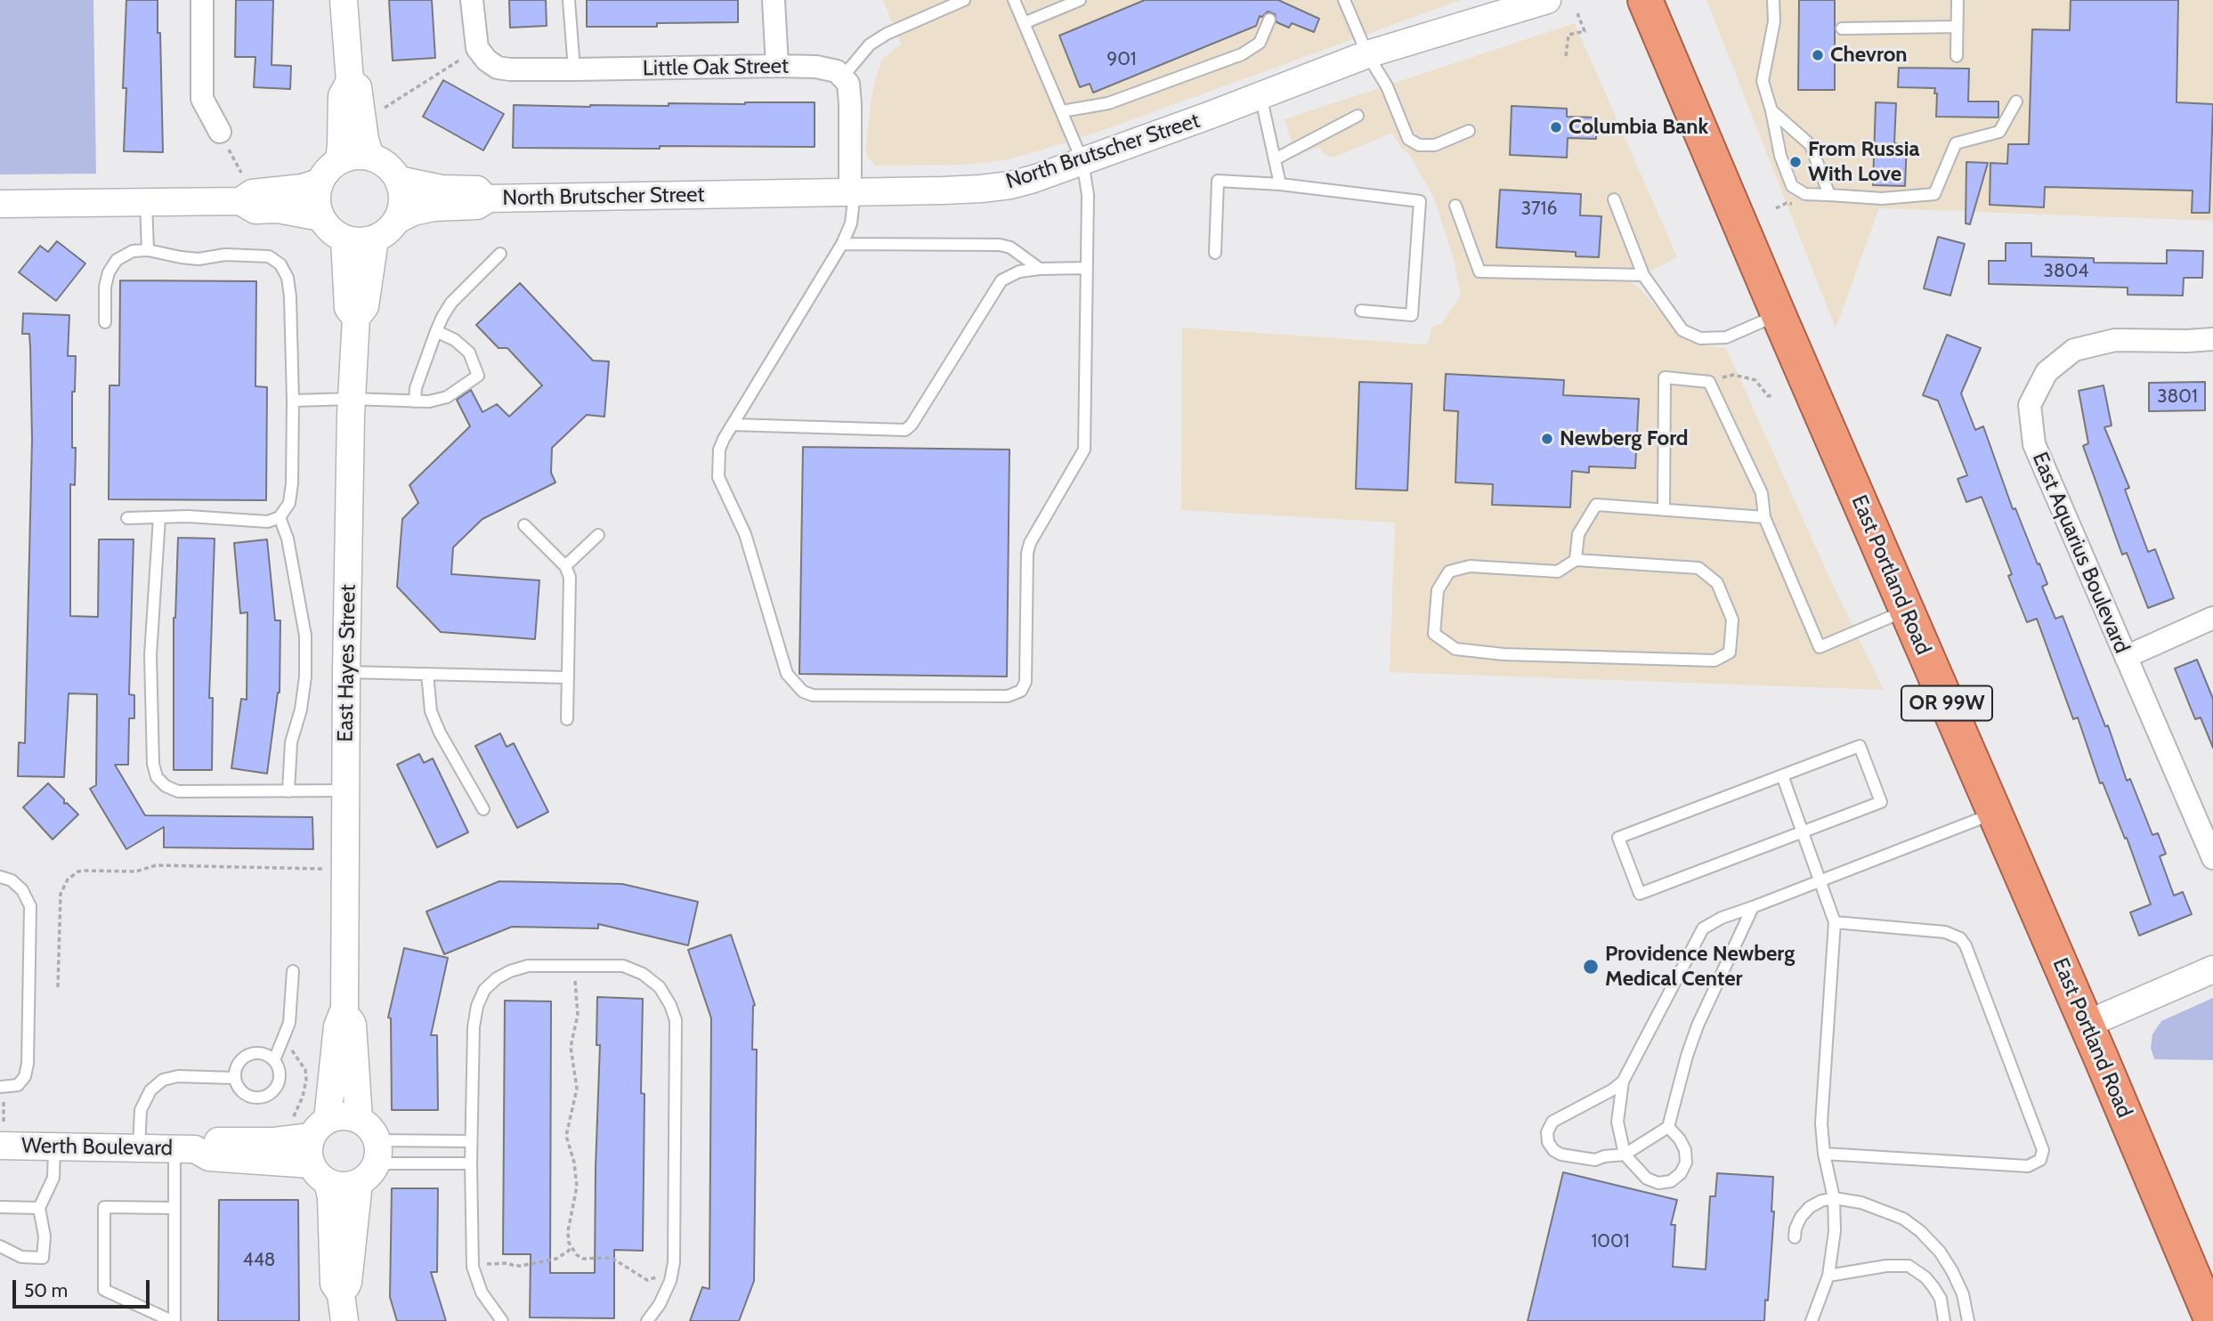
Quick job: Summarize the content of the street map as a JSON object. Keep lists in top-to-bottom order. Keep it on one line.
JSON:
{"streets":{"highway":["East Portland Road","OR 99W"],"street":["Little Oak Street","North Brutscher Street","East Aquarius Boulevard","East Hayes Street","Werth Boulevard"]},"crossings":[["North Brutscher Street","East Hayes Street"],["East Hayes Street","Werth Boulevard"]],"places":["Chevron","Columbia Bank","From Russia With Love","Newberg Ford","Providence Newberg Medical Center"],"house_numbers":["901","3716","3804","3801","1001","448"],"scale_bar":"50 m"}
